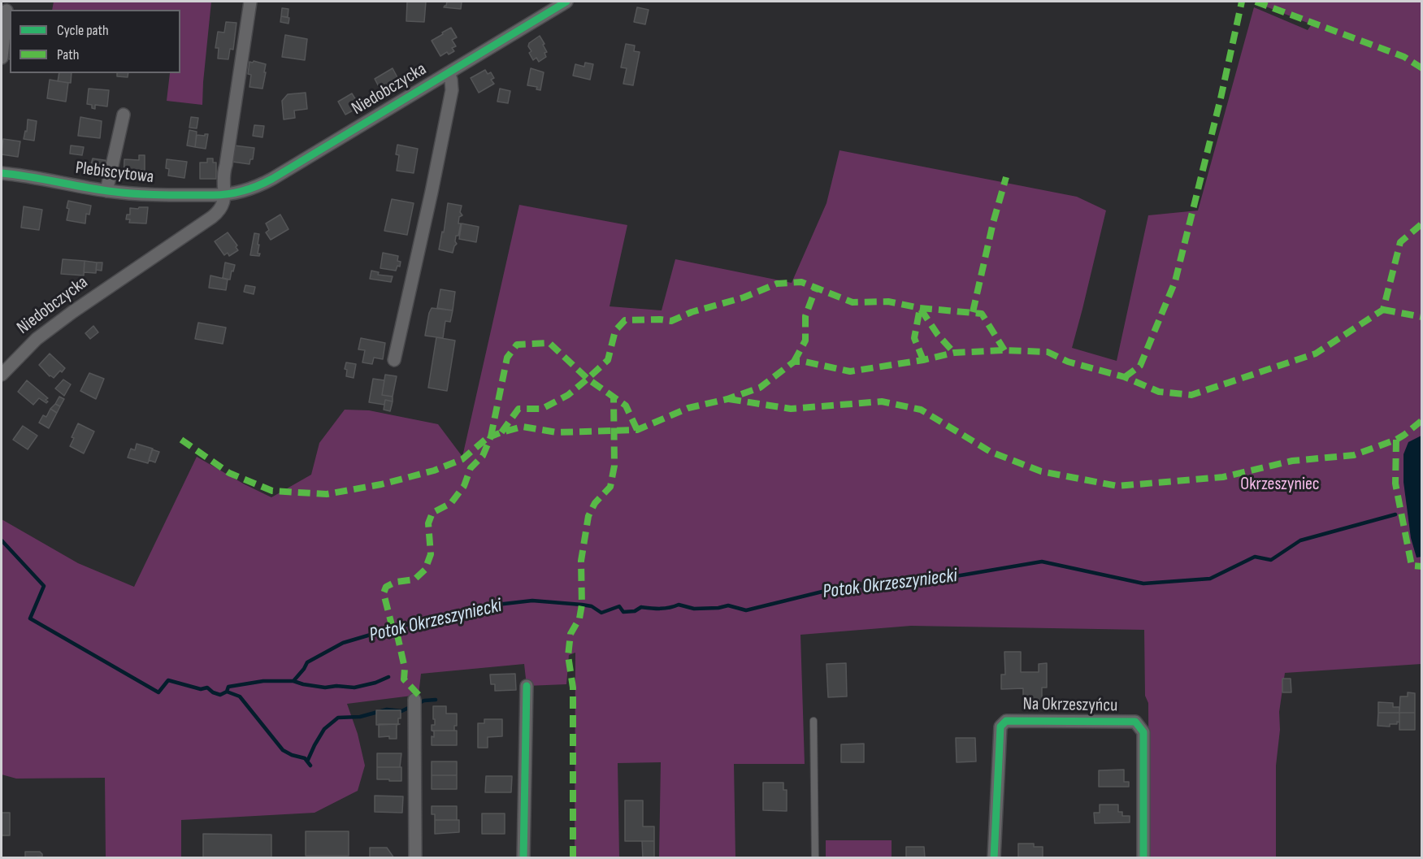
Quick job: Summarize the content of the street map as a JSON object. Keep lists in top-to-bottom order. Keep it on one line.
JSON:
{"streets":{"street":["Niedobczycka","Plebiscytowa","Na Okrzeszyńcu"]},"crossings":[["Niedobczycka","Plebiscytowa"]],"water":["Potok Okrzeszyniecki"],"parks":["Okrzeszyniec"],"legend":["Cycle path","Path"]}
